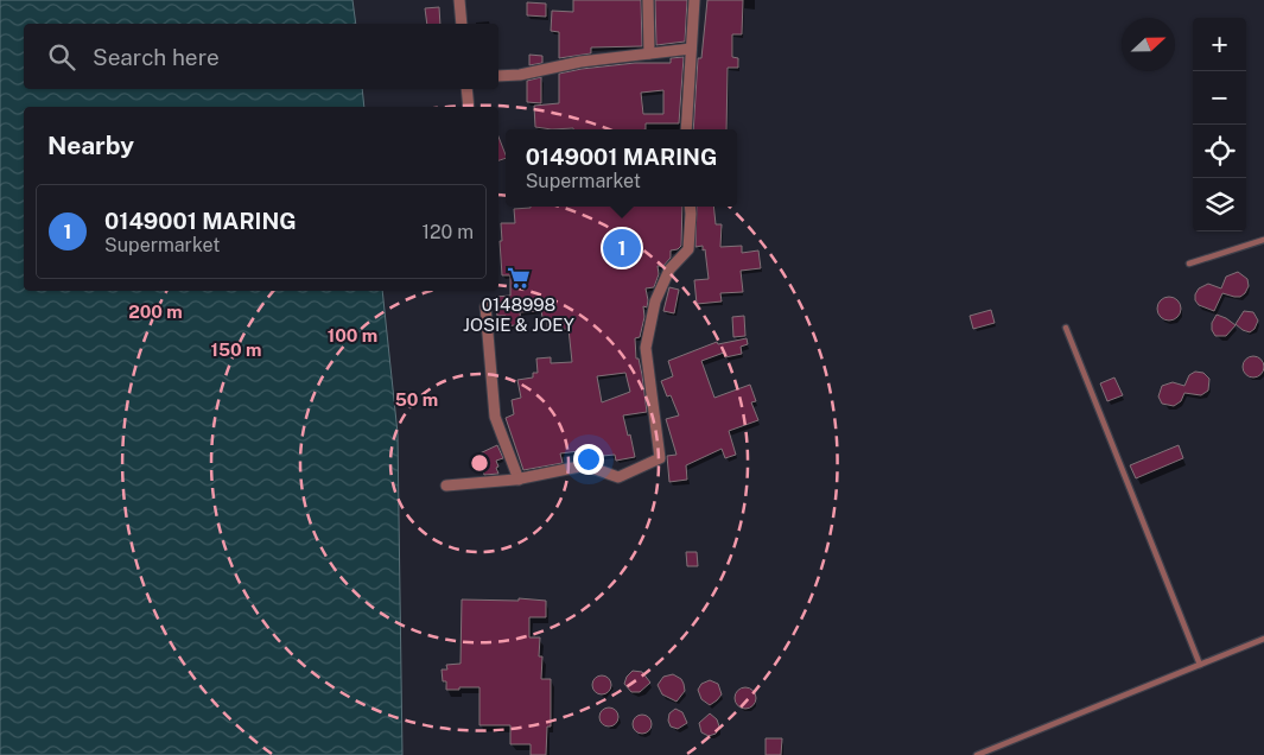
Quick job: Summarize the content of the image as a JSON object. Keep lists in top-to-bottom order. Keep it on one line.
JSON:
{"places":{"supermarket":["0148998 JOSIE & JOEY"]},"north":"right","page":{"map_buttons":["+","−"],"search":"Search here","heading":"Nearby","popup":["0149001 MARING","Supermarket"],"list":[{"mark":"1","name":"0149001 MARING","note":"Supermarket","value":"120 m"}],"pins":"1"},"rings":["200 m","100 m","150 m","50 m"]}
